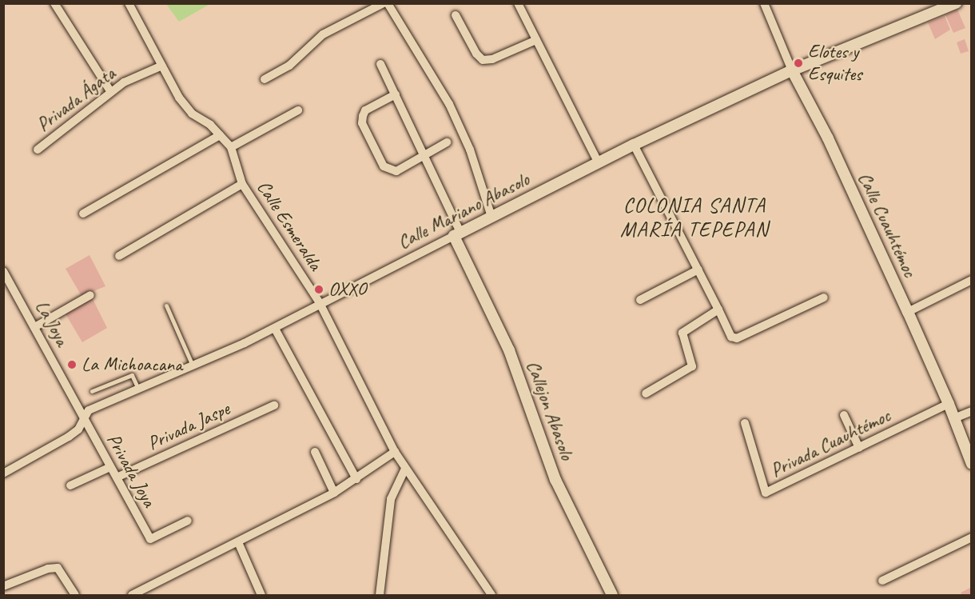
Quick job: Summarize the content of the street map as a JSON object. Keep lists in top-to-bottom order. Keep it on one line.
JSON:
{"streets":{"street":["Privada Ágata","Calle Mariano Abasolo","Calle Cuauhtémoc","Calle Esmeralda","La Joya","Callejon Abasolo","Privada Jaspe","Privada Cuauhtémoc","Privada Joya"]},"crossings":[["Privada Ágata","Calle Esmeralda"],["Calle Mariano Abasolo","Calle Cuauhtémoc"],["Calle Mariano Abasolo","Calle Esmeralda"],["Calle Mariano Abasolo","La Joya"],["Calle Mariano Abasolo","Callejon Abasolo"],["Calle Mariano Abasolo","Privada Joya"],["Calle Cuauhtémoc","Privada Cuauhtémoc"],["La Joya","Privada Joya"],["Privada Jaspe","Privada Joya"]],"districts":["COLONIA SANTA MARÍA TEPEPAN"],"places":["Elotes y Esquites","OXXO","La Michoacana"]}
